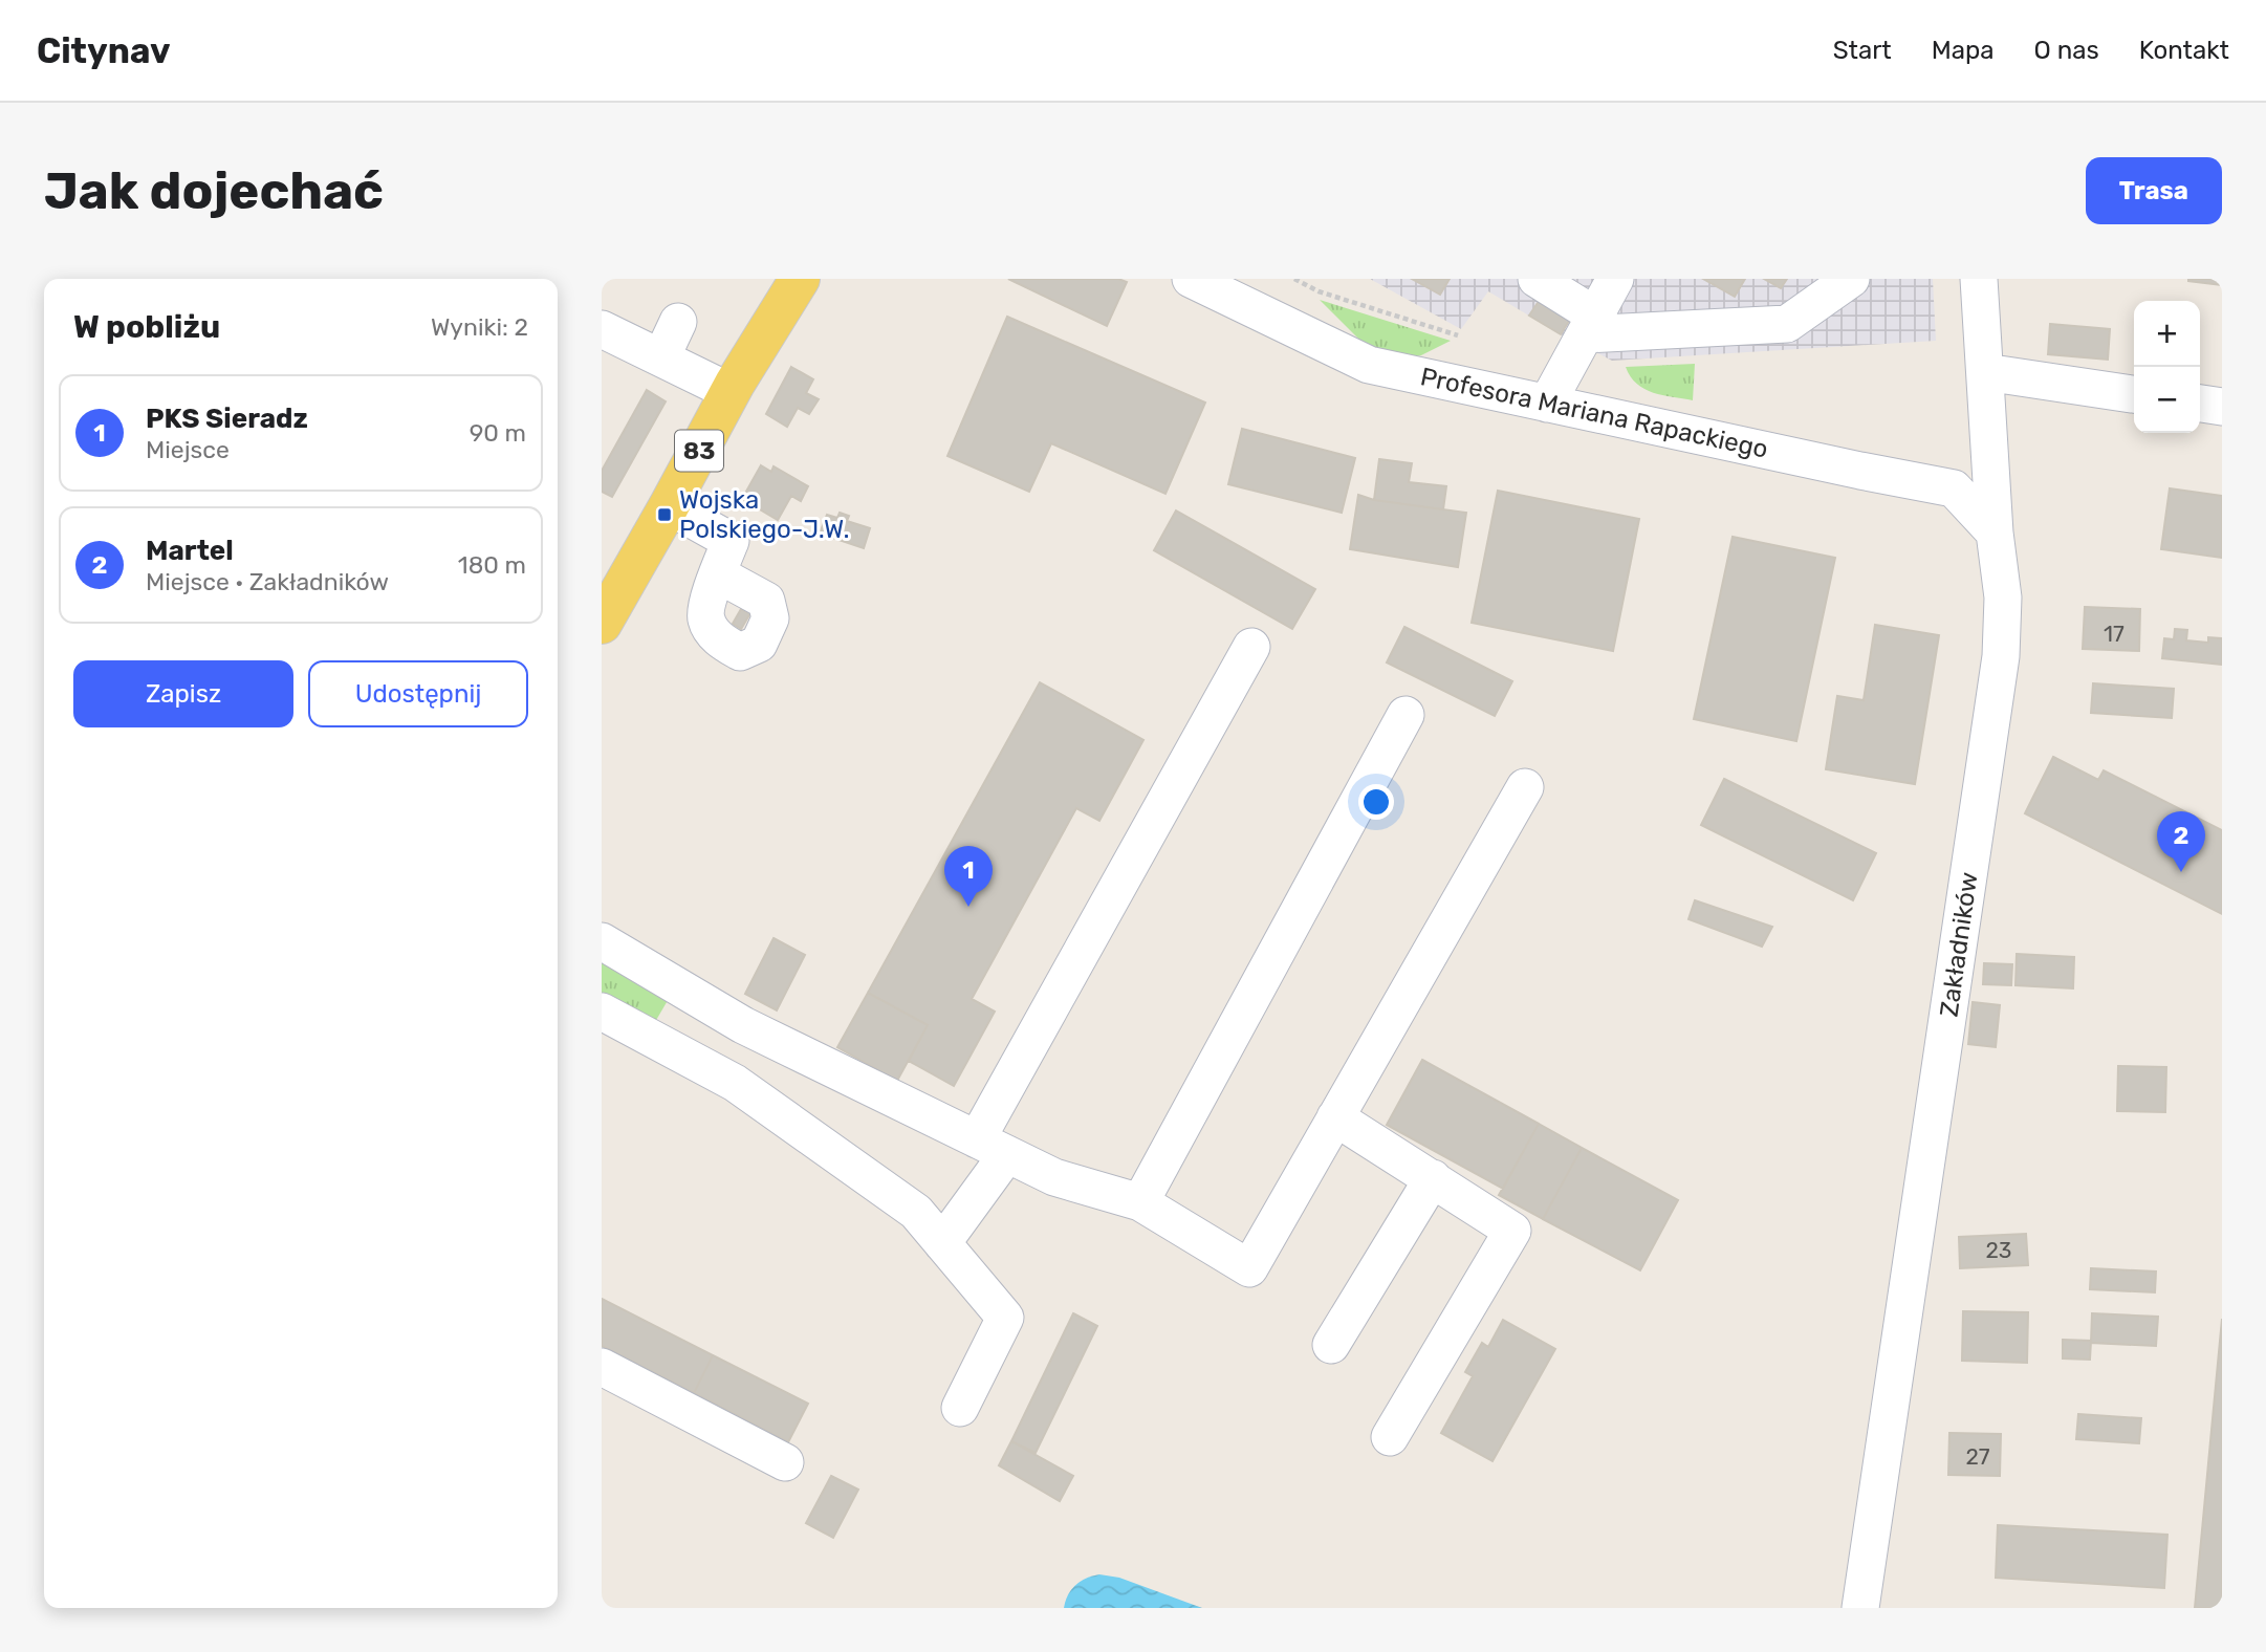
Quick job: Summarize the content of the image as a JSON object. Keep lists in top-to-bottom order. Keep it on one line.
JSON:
{"streets":{"main road":["83"],"street":["Profesora Mariana Rapackiego","Zakładników"]},"crossings":[["Profesora Mariana Rapackiego","Zakładników"]],"places":{"transit":["Wojska Polskiego-J.W."]},"house_numbers":["17","23","27"],"page":{"header":"Citynav","nav":["Start","Mapa","O nas","Kontakt"],"buttons":["Trasa",["Zapisz","Udostępnij"]],"title":"Jak dojechać","heading":["W pobliżu","Wyniki: 2"],"map_buttons":["+","−"],"list":[{"mark":"1","name":"PKS Sieradz","note":"Miejsce","value":"90 m"},{"mark":"2","name":"Martel","note":"Miejsce · Zakładników","value":"180 m"}],"pins":["2","1"]}}
